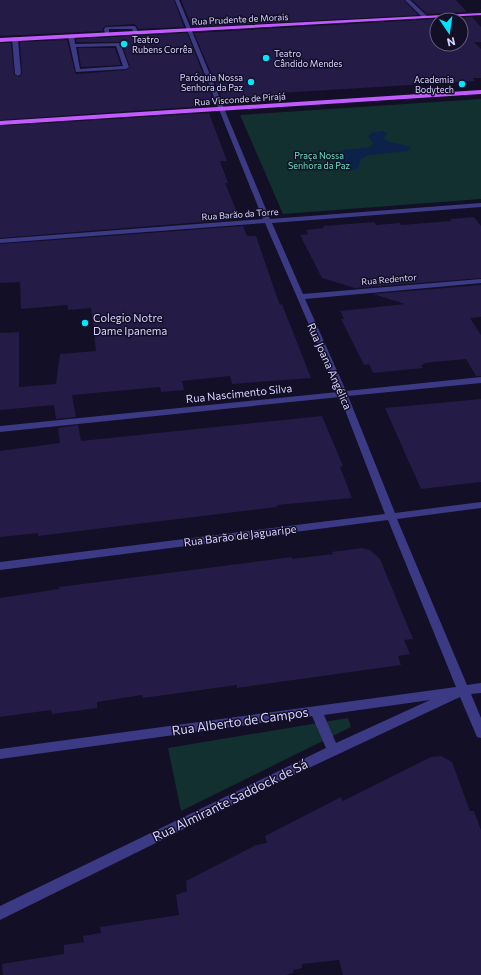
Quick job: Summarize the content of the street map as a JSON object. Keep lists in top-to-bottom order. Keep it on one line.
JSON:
{"streets":{"main road":["Rua Prudente de Morais","Rua Visconde de Pirajá"],"street":["Rua Barão da Torre","Rua Redentor","Rua Joana Angélica","Rua Nascimento Silva","Rua Barão de Jaguaripe","Rua Alberto de Campos","Rua Almirante Saddock de Sá"]},"crossings":[["Rua Prudente de Morais","Rua Joana Angélica"],["Rua Visconde de Pirajá","Rua Joana Angélica"],["Rua Barão da Torre","Rua Joana Angélica"],["Rua Redentor","Rua Joana Angélica"],["Rua Joana Angélica","Rua Nascimento Silva"],["Rua Joana Angélica","Rua Barão de Jaguaripe"],["Rua Joana Angélica","Rua Alberto de Campos"],["Rua Joana Angélica","Rua Almirante Saddock de Sá"],["Rua Alberto de Campos","Rua Almirante Saddock de Sá"]],"parks":["Praça Nossa Senhora da Paz"],"places":["Teatro Rubens Corrêa","Teatro Cândido Mendes","Paróquia Nossa Senhora da Paz","Academia Bodytech","Colegio Notre Dame Ipanema"],"north":"bottom"}
